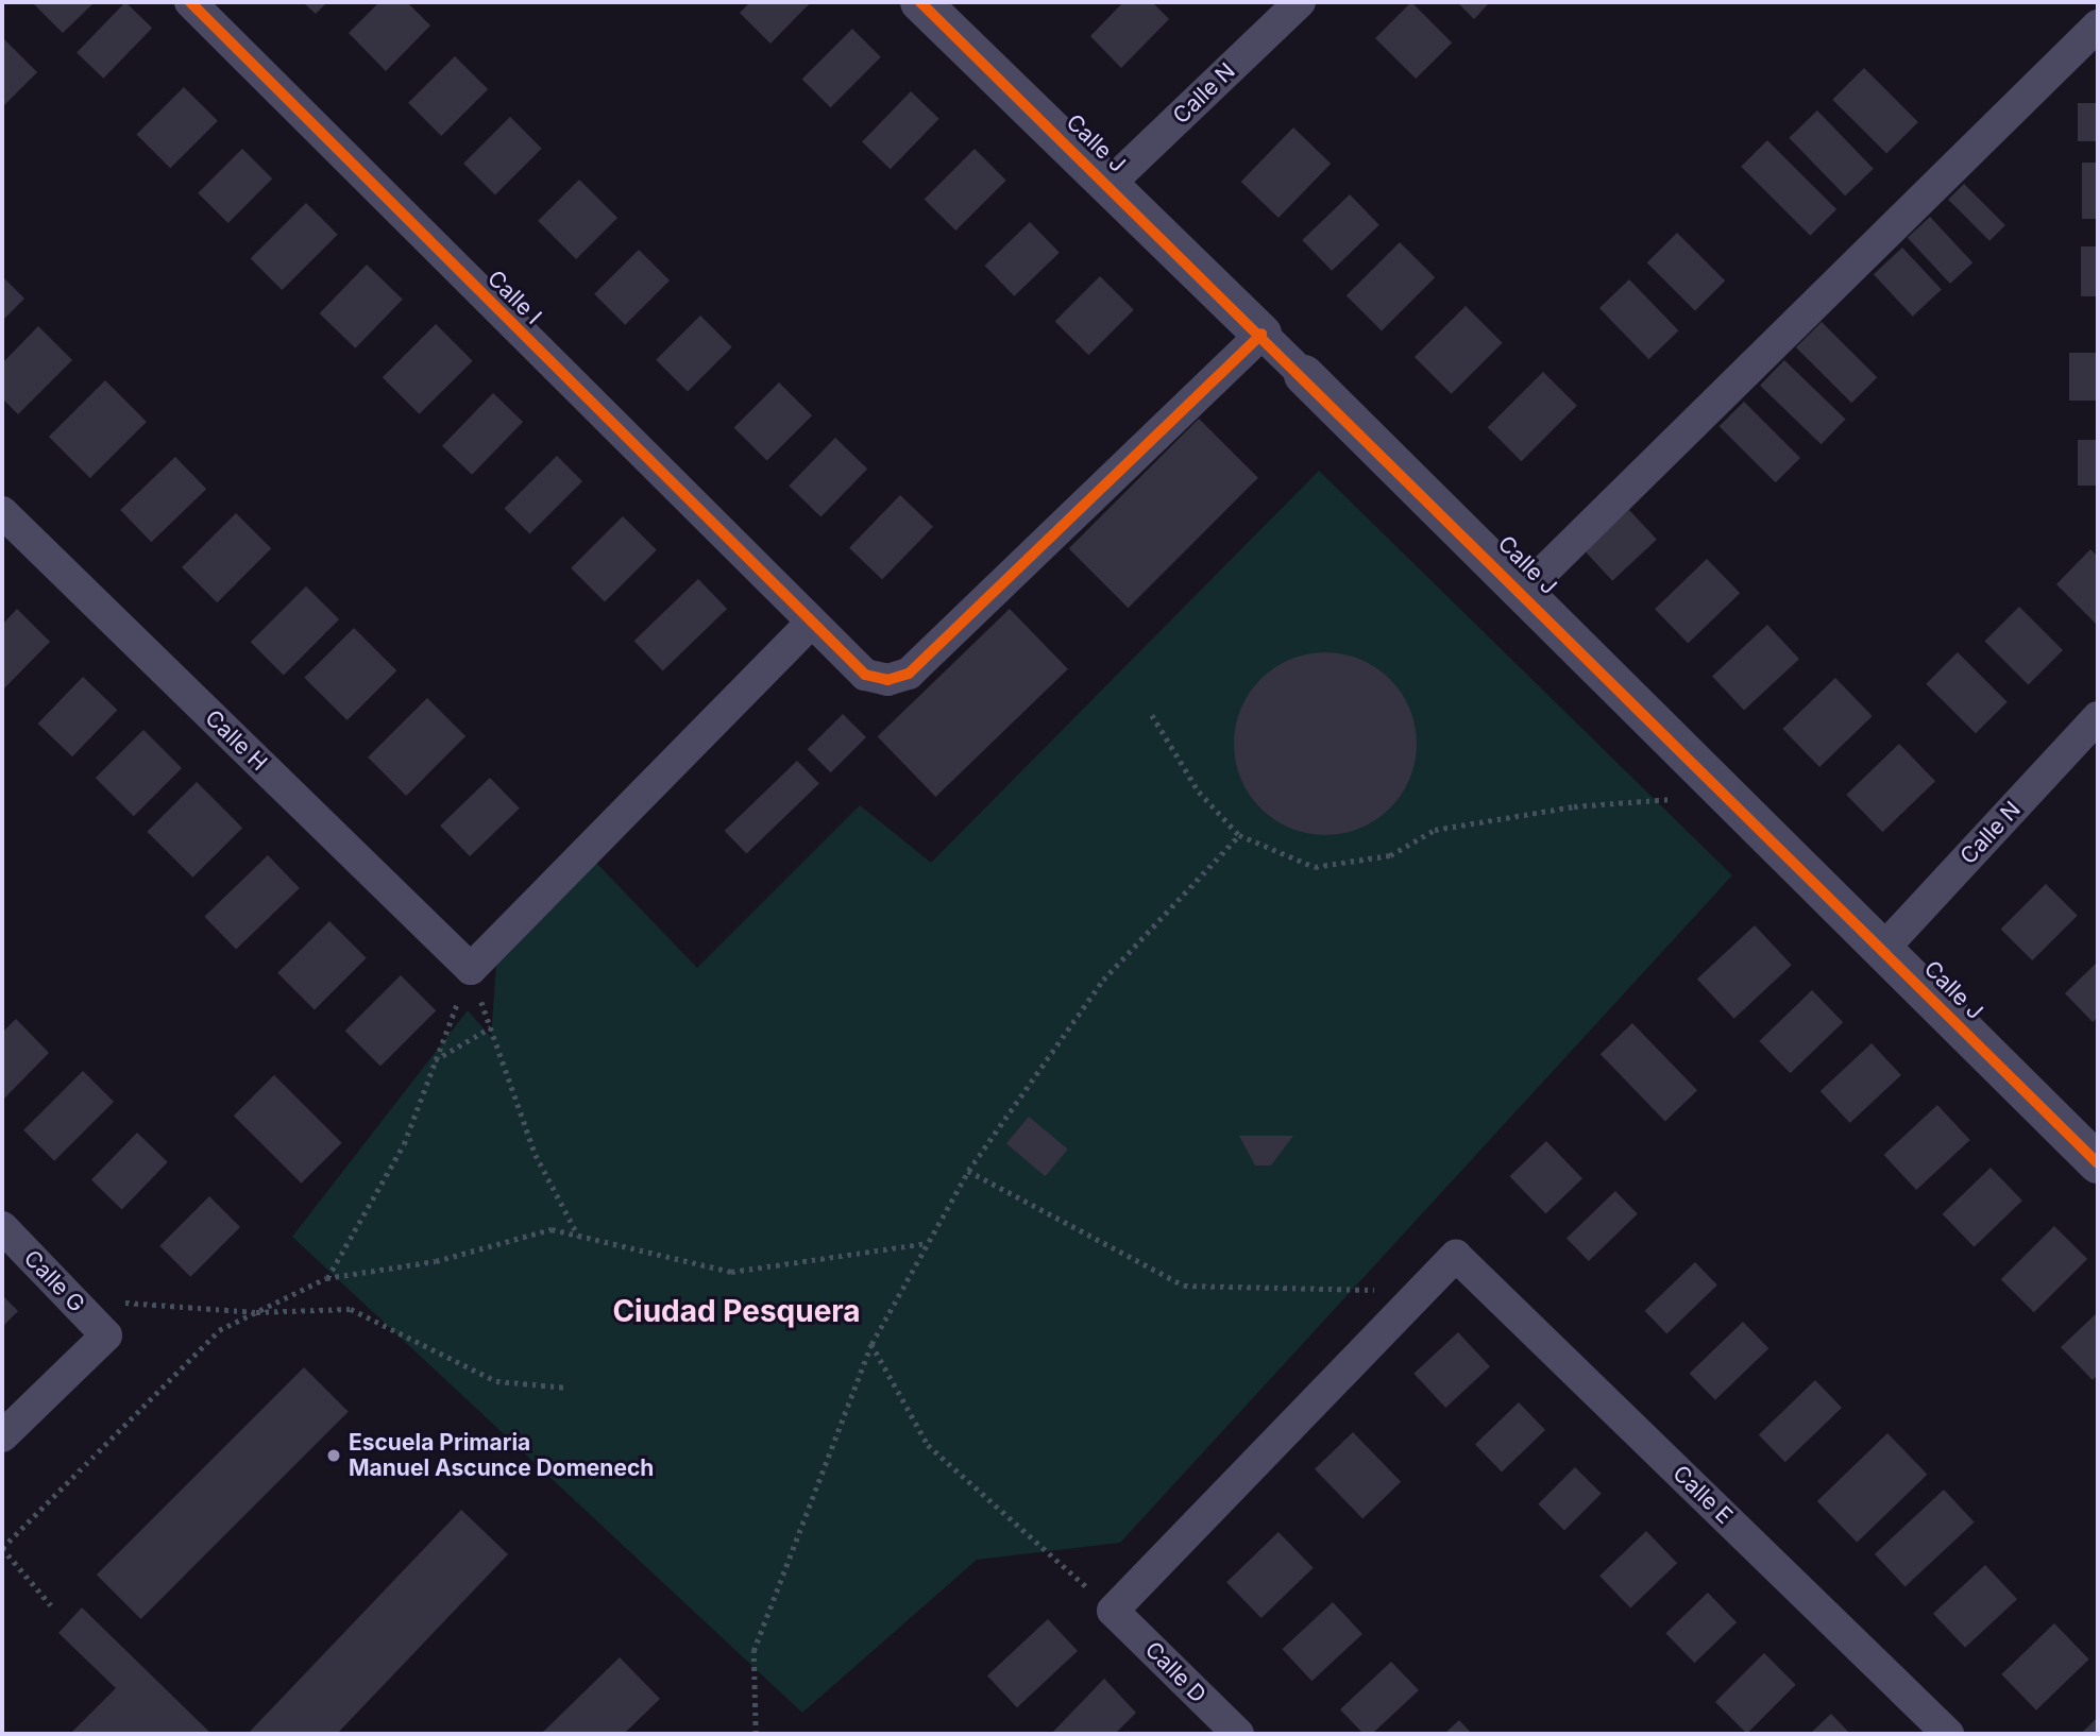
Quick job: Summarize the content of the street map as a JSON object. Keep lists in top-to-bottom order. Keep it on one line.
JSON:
{"streets":{"street":["Calle N","Calle J","Calle I","Calle H","Calle G","Calle E","Calle D"]},"crossings":[["Calle N","Calle J"],["Calle J","Calle I"]],"districts":["Ciudad Pesquera"],"places":["Escuela Primaria Manuel Ascunce Domenech"]}
